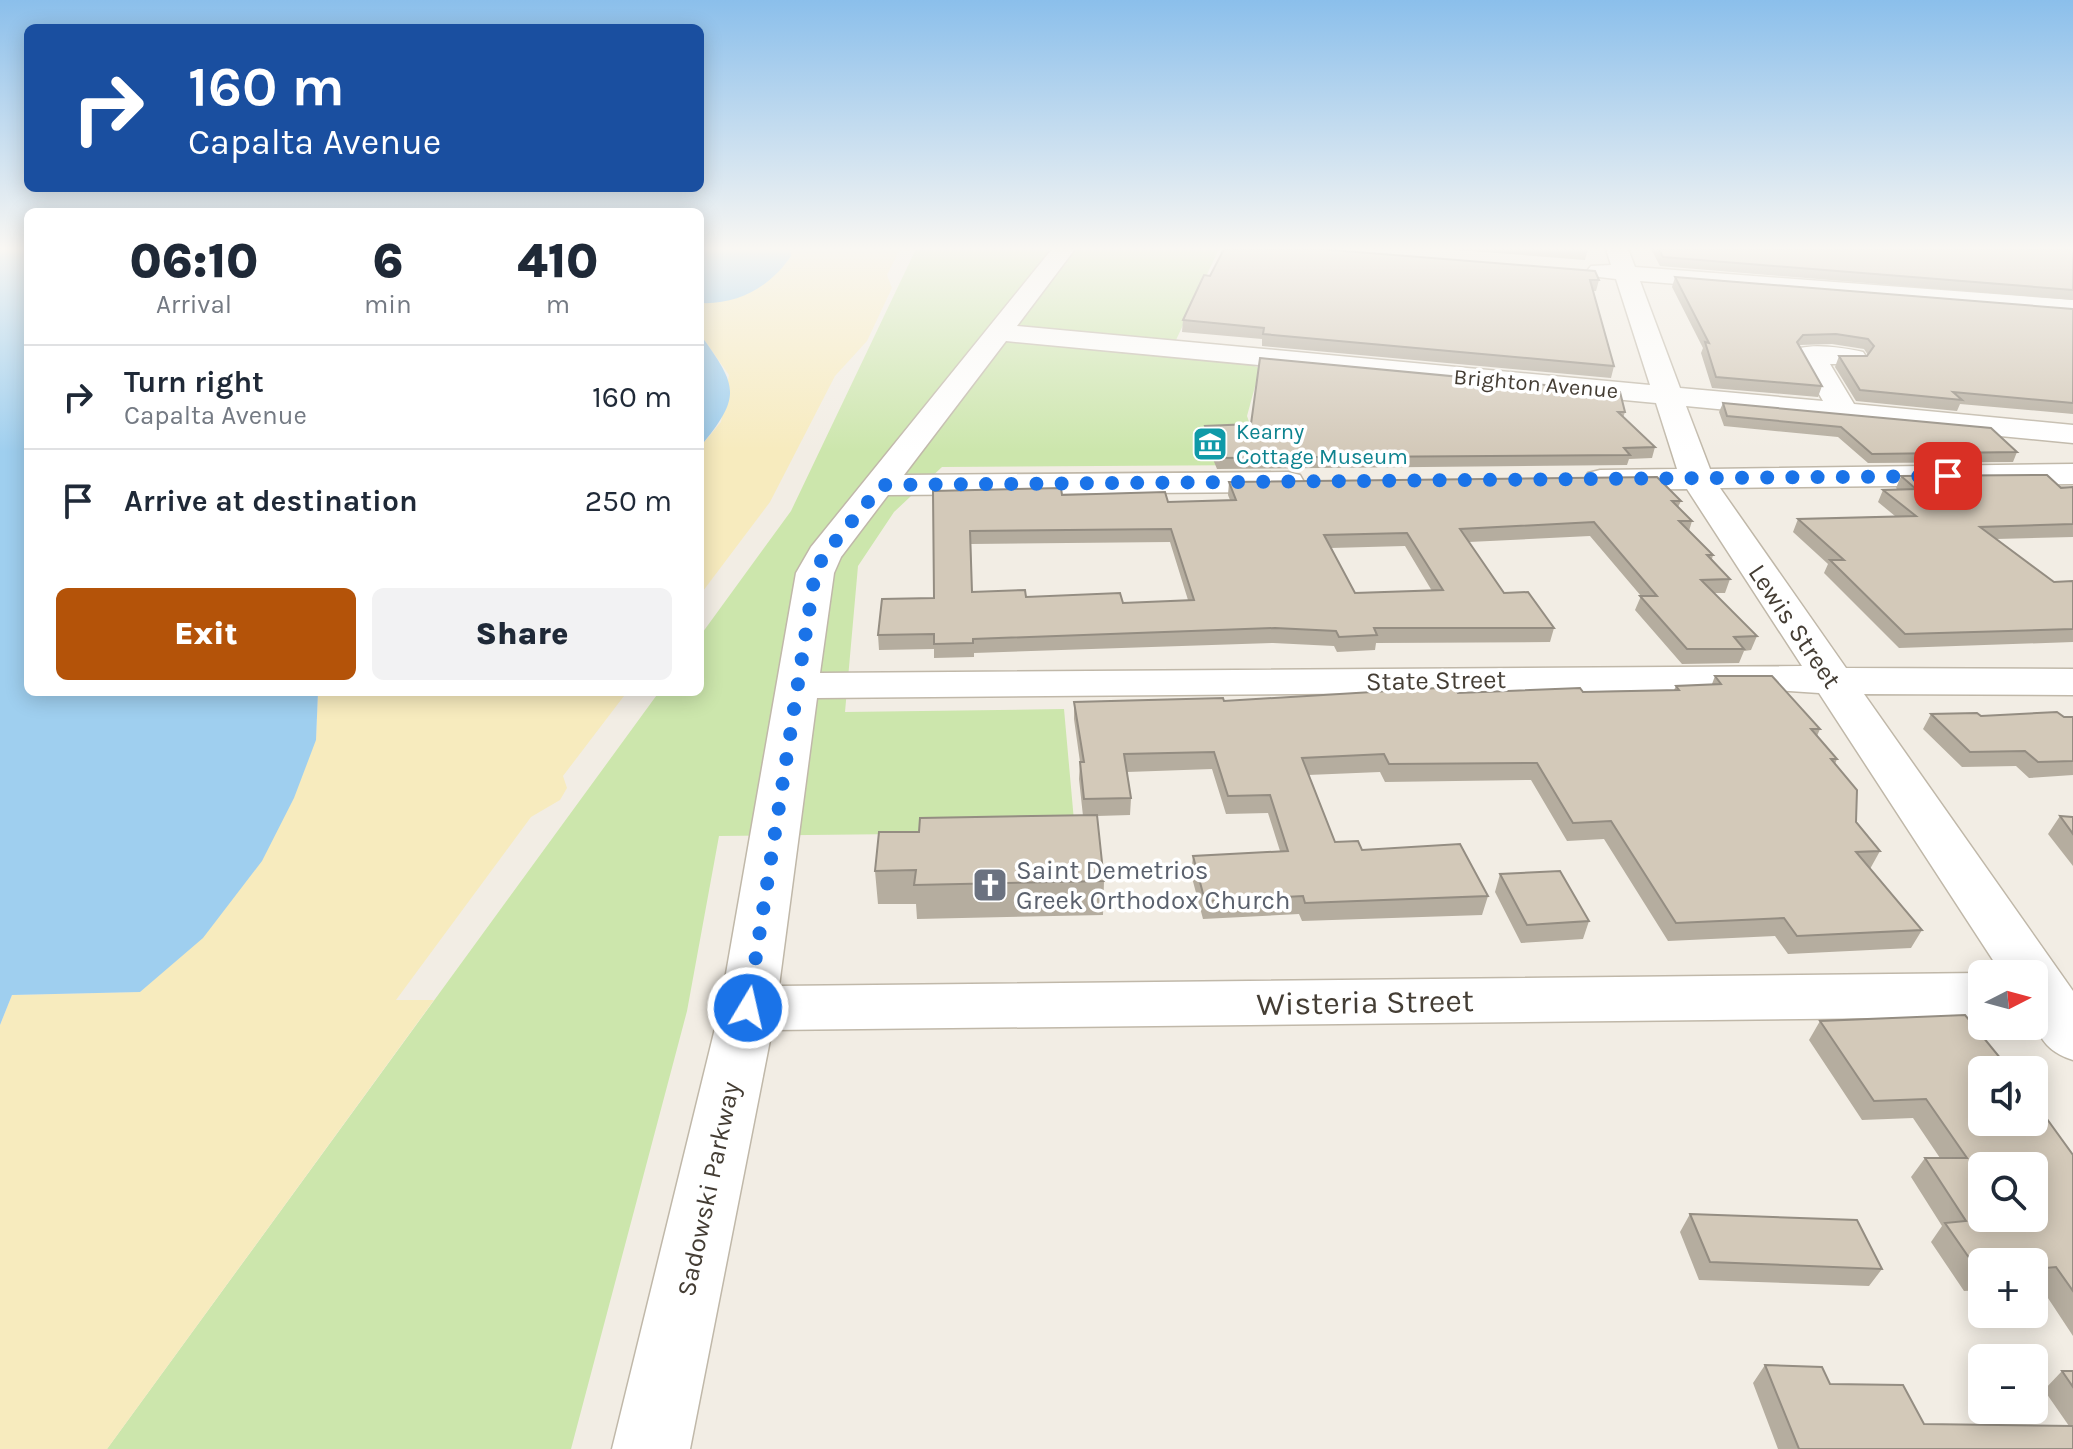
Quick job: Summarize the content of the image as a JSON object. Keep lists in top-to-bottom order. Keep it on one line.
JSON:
{"streets":{"street":["Brighton Avenue","Lewis Street","State Street","Wisteria Street","Sadowski Parkway"]},"crossings":[["Brighton Avenue","Lewis Street"],["Brighton Avenue","Sadowski Parkway"],["Lewis Street","State Street"],["State Street","Sadowski Parkway"],["Wisteria Street","Sadowski Parkway"]],"places":{"museum":["Kearny Cottage Museum"],"church":["Saint Demetrios Greek Orthodox Church"]},"north":"right","page":{"turn":["160 m","Capalta Avenue"],"eta":["06:10","Arrival","6","min","410","m"],"list":[{"name":"Turn right","note":"Capalta Avenue","value":"160 m"},{"name":"Arrive at destination","value":"250 m"}],"buttons":["Exit","Share"],"map_buttons":["+","−"]}}
